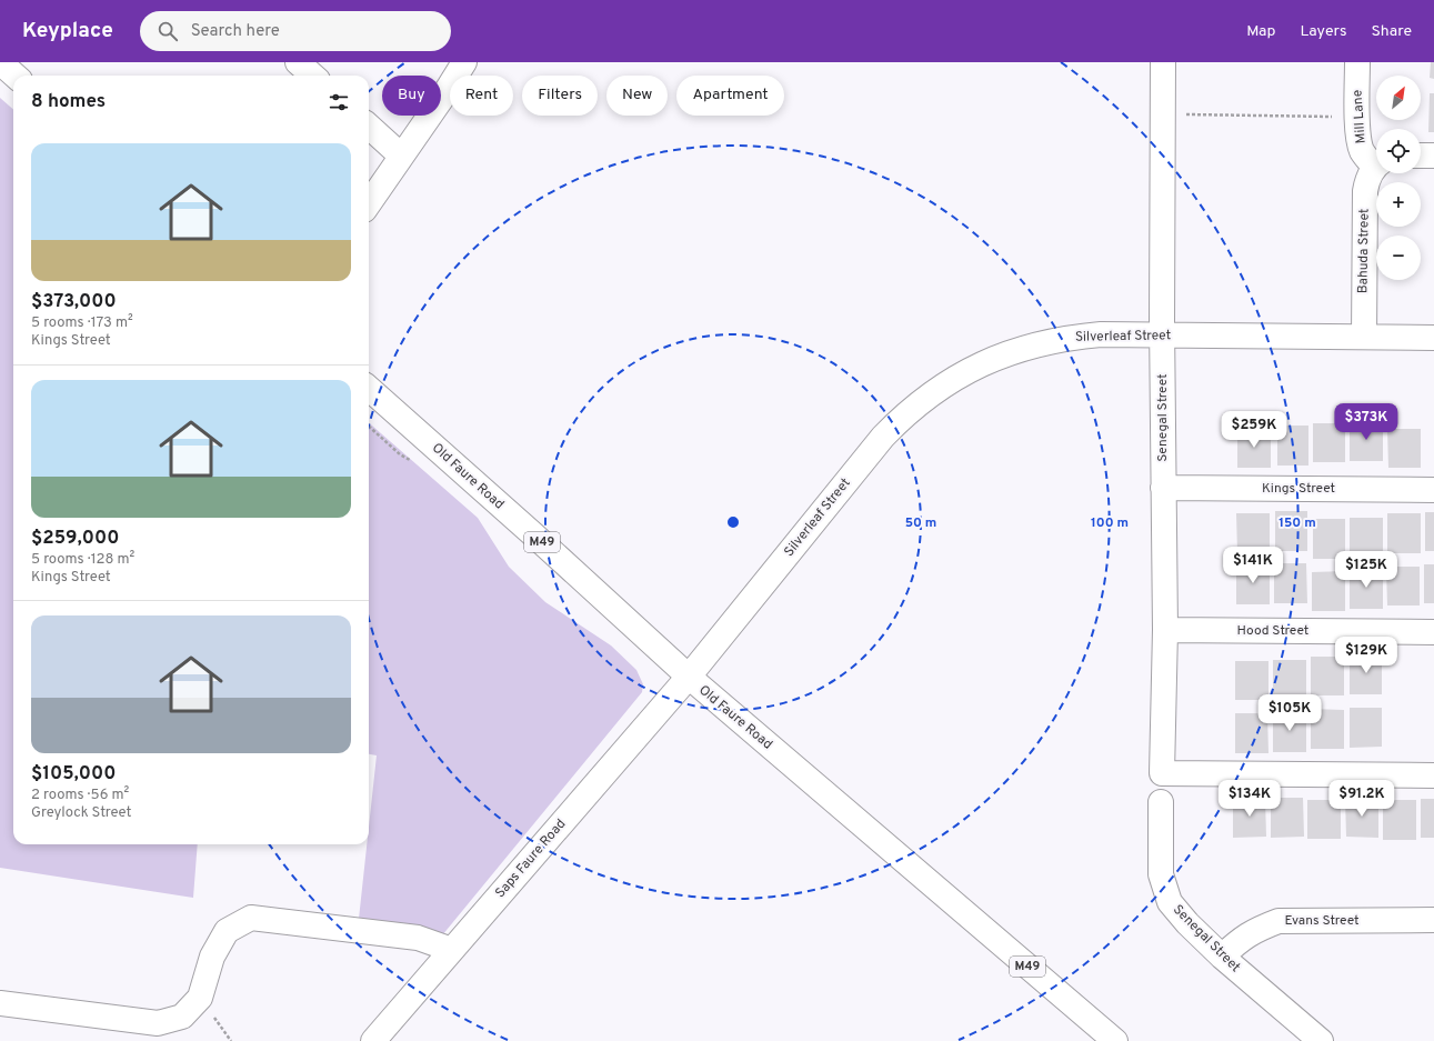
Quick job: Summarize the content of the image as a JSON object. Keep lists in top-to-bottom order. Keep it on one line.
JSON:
{"streets":{"street":["Mill Lane","Bahuda Street","Silverleaf Street","Senegal Street","Old Faure Road","Kings Street","M49","Hood Street","Saps Faure Road","Evans Street"]},"crossings":[["Bahuda Street","Silverleaf Street"],["Silverleaf Street","Senegal Street"],["Silverleaf Street","Old Faure Road"],["Silverleaf Street","Saps Faure Road"],["Senegal Street","Kings Street"],["Senegal Street","Hood Street"],["Senegal Street","Evans Street"],["Old Faure Road","Saps Faure Road"]],"north":"top right","page":{"header":"Keyplace","search":"Search here","nav":["Map","Layers","Share"],"map_buttons":["+","−"],"chip":["Buy","Rent","Filters","New","Apartment"],"heading":"8 homes","list":[{"name":"$373,000","note":"5 rooms · 173 m² · Kings Street"},{"name":"$259,000","note":"5 rooms · 128 m² · Kings Street"},{"name":"$105,000","note":"2 rooms · 56 m² · Greylock Street"}],"price":["$373K","$259K","$141K","$125K","$129K","$105K","$134K","$91.2K"]},"rings":["50 m","100 m","150 m"]}
